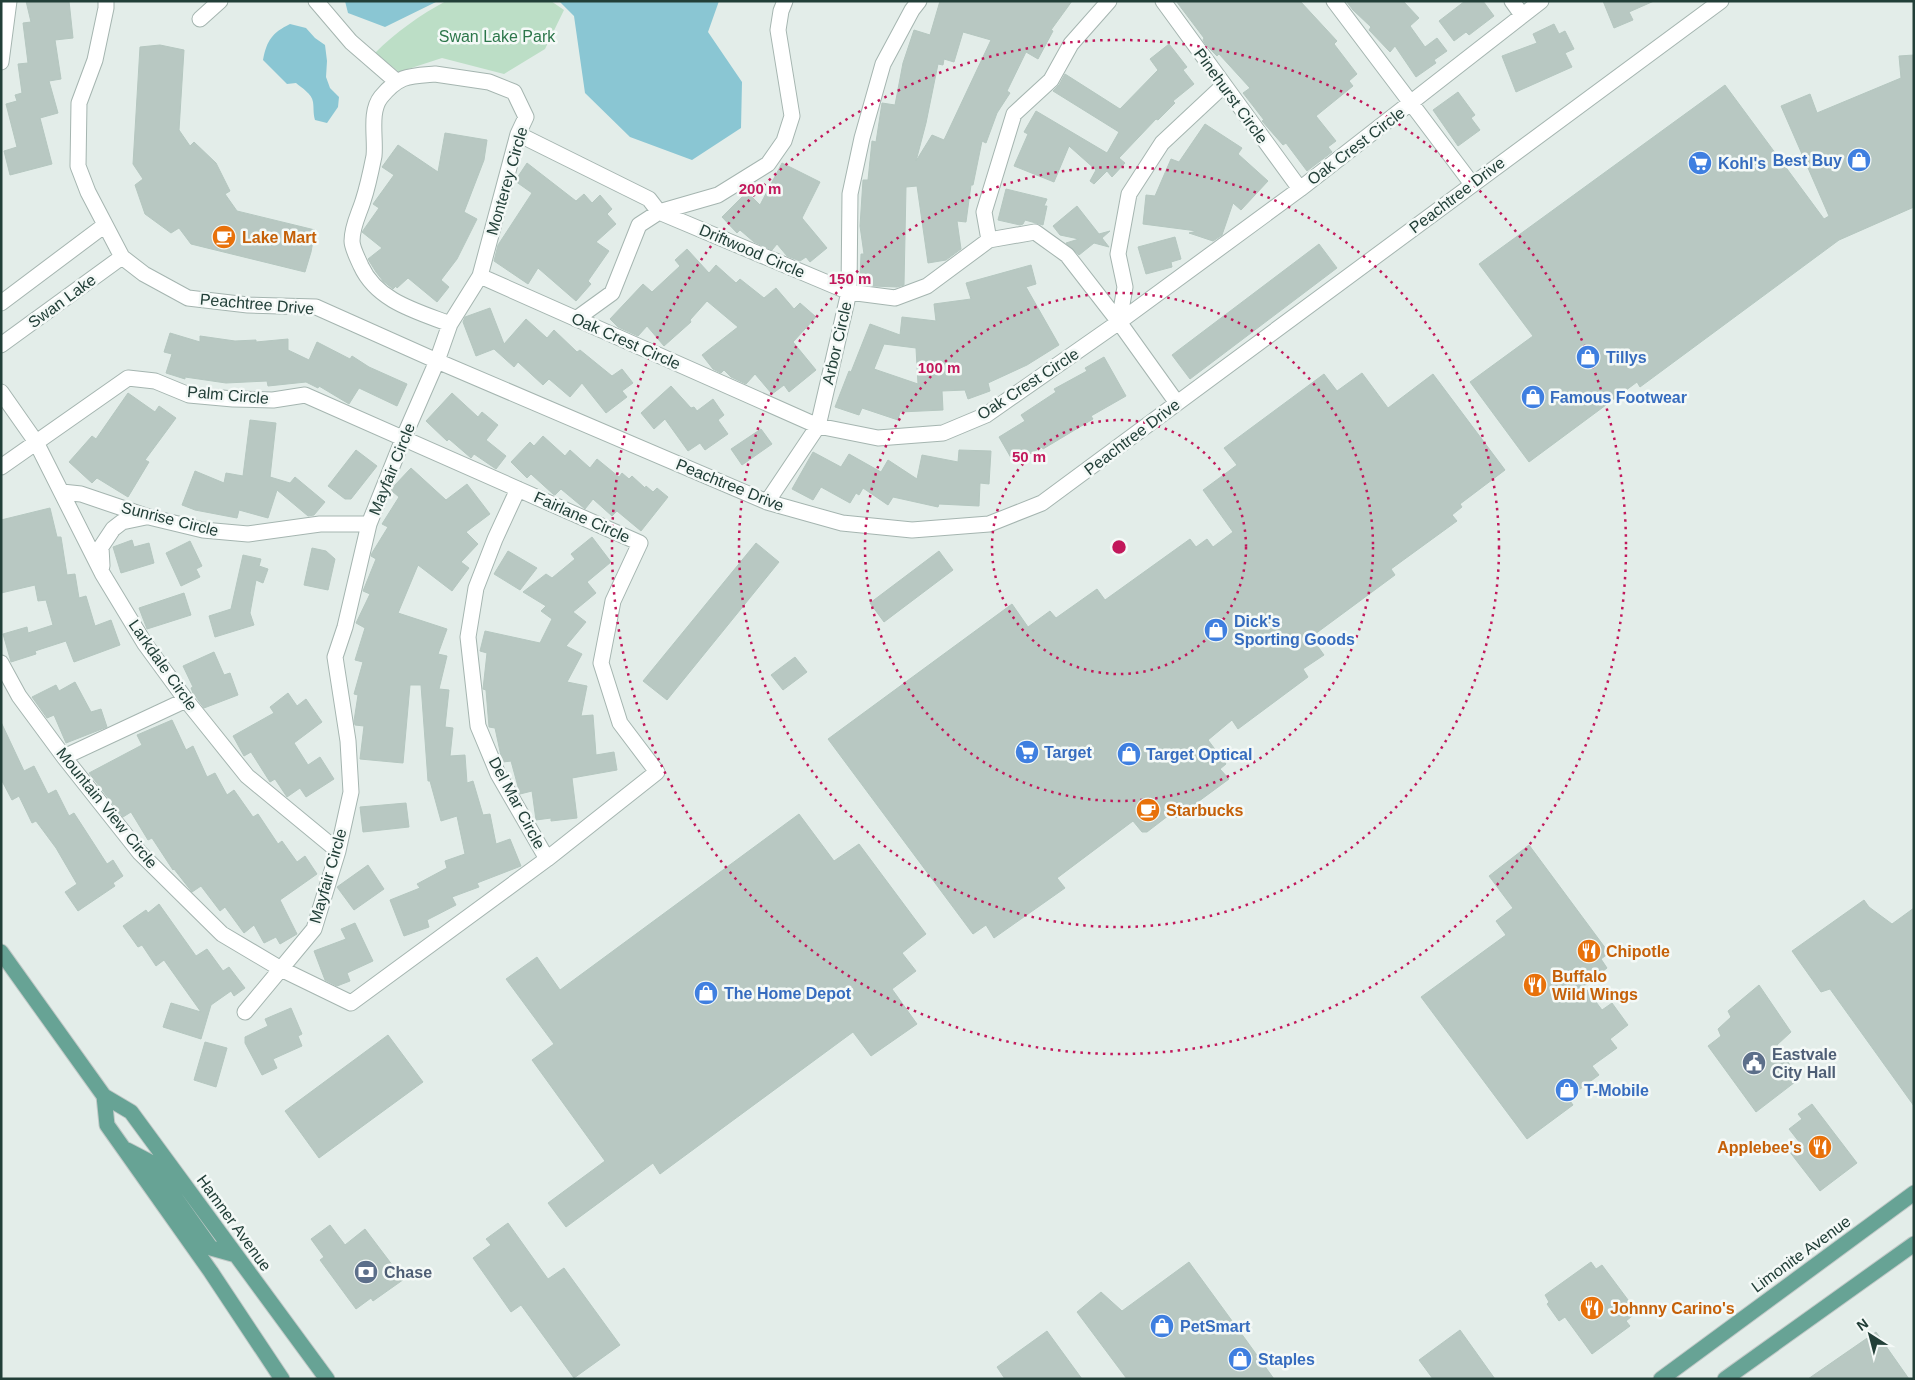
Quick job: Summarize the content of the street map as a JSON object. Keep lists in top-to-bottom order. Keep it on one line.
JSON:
{"streets":{"main road":["Hamner Avenue","Limonite Avenue"],"street":["Pinehurst Circle","Oak Crest Circle","Monterey Circle","Peachtree Drive","Driftwood Circle","Swan Lake","Arbor Circle","Palm Circle","Mayfair Circle","Fairlane Circle","Sunrise Circle","Larkdale Circle","Del Mar Circle","Mountain View Circle"]},"crossings":[["Pinehurst Circle","Oak Crest Circle"],["Oak Crest Circle","Monterey Circle"],["Oak Crest Circle","Driftwood Circle"],["Oak Crest Circle","Arbor Circle"],["Monterey Circle","Driftwood Circle"],["Monterey Circle","Mayfair Circle"],["Peachtree Drive","Driftwood Circle"],["Peachtree Drive","Swan Lake"],["Peachtree Drive","Arbor Circle"],["Peachtree Drive","Mayfair Circle"],["Driftwood Circle","Arbor Circle"],["Palm Circle","Mayfair Circle"],["Palm Circle","Fairlane Circle"],["Palm Circle","Larkdale Circle"],["Mayfair Circle","Fairlane Circle"],["Mayfair Circle","Sunrise Circle"],["Mayfair Circle","Larkdale Circle"],["Mayfair Circle","Mountain View Circle"],["Fairlane Circle","Del Mar Circle"],["Sunrise Circle","Larkdale Circle"]],"parks":["Swan Lake Park"],"places":{"shop":["Best Buy","Tillys","Famous Footwear","Dick's Sporting Goods","Target Optical","The Home Depot","T-Mobile","PetSmart","Staples"],"supermarket":["Kohl's","Target"],"cafe":["Lake Mart","Starbucks"],"restaurant":["Chipotle","Buffalo Wild Wings","Applebee's","Johnny Carino's"],"public building":["Eastvale City Hall"],"bank":["Chase"]},"north":"top left","rings":["200 m","150 m","100 m","50 m"]}
